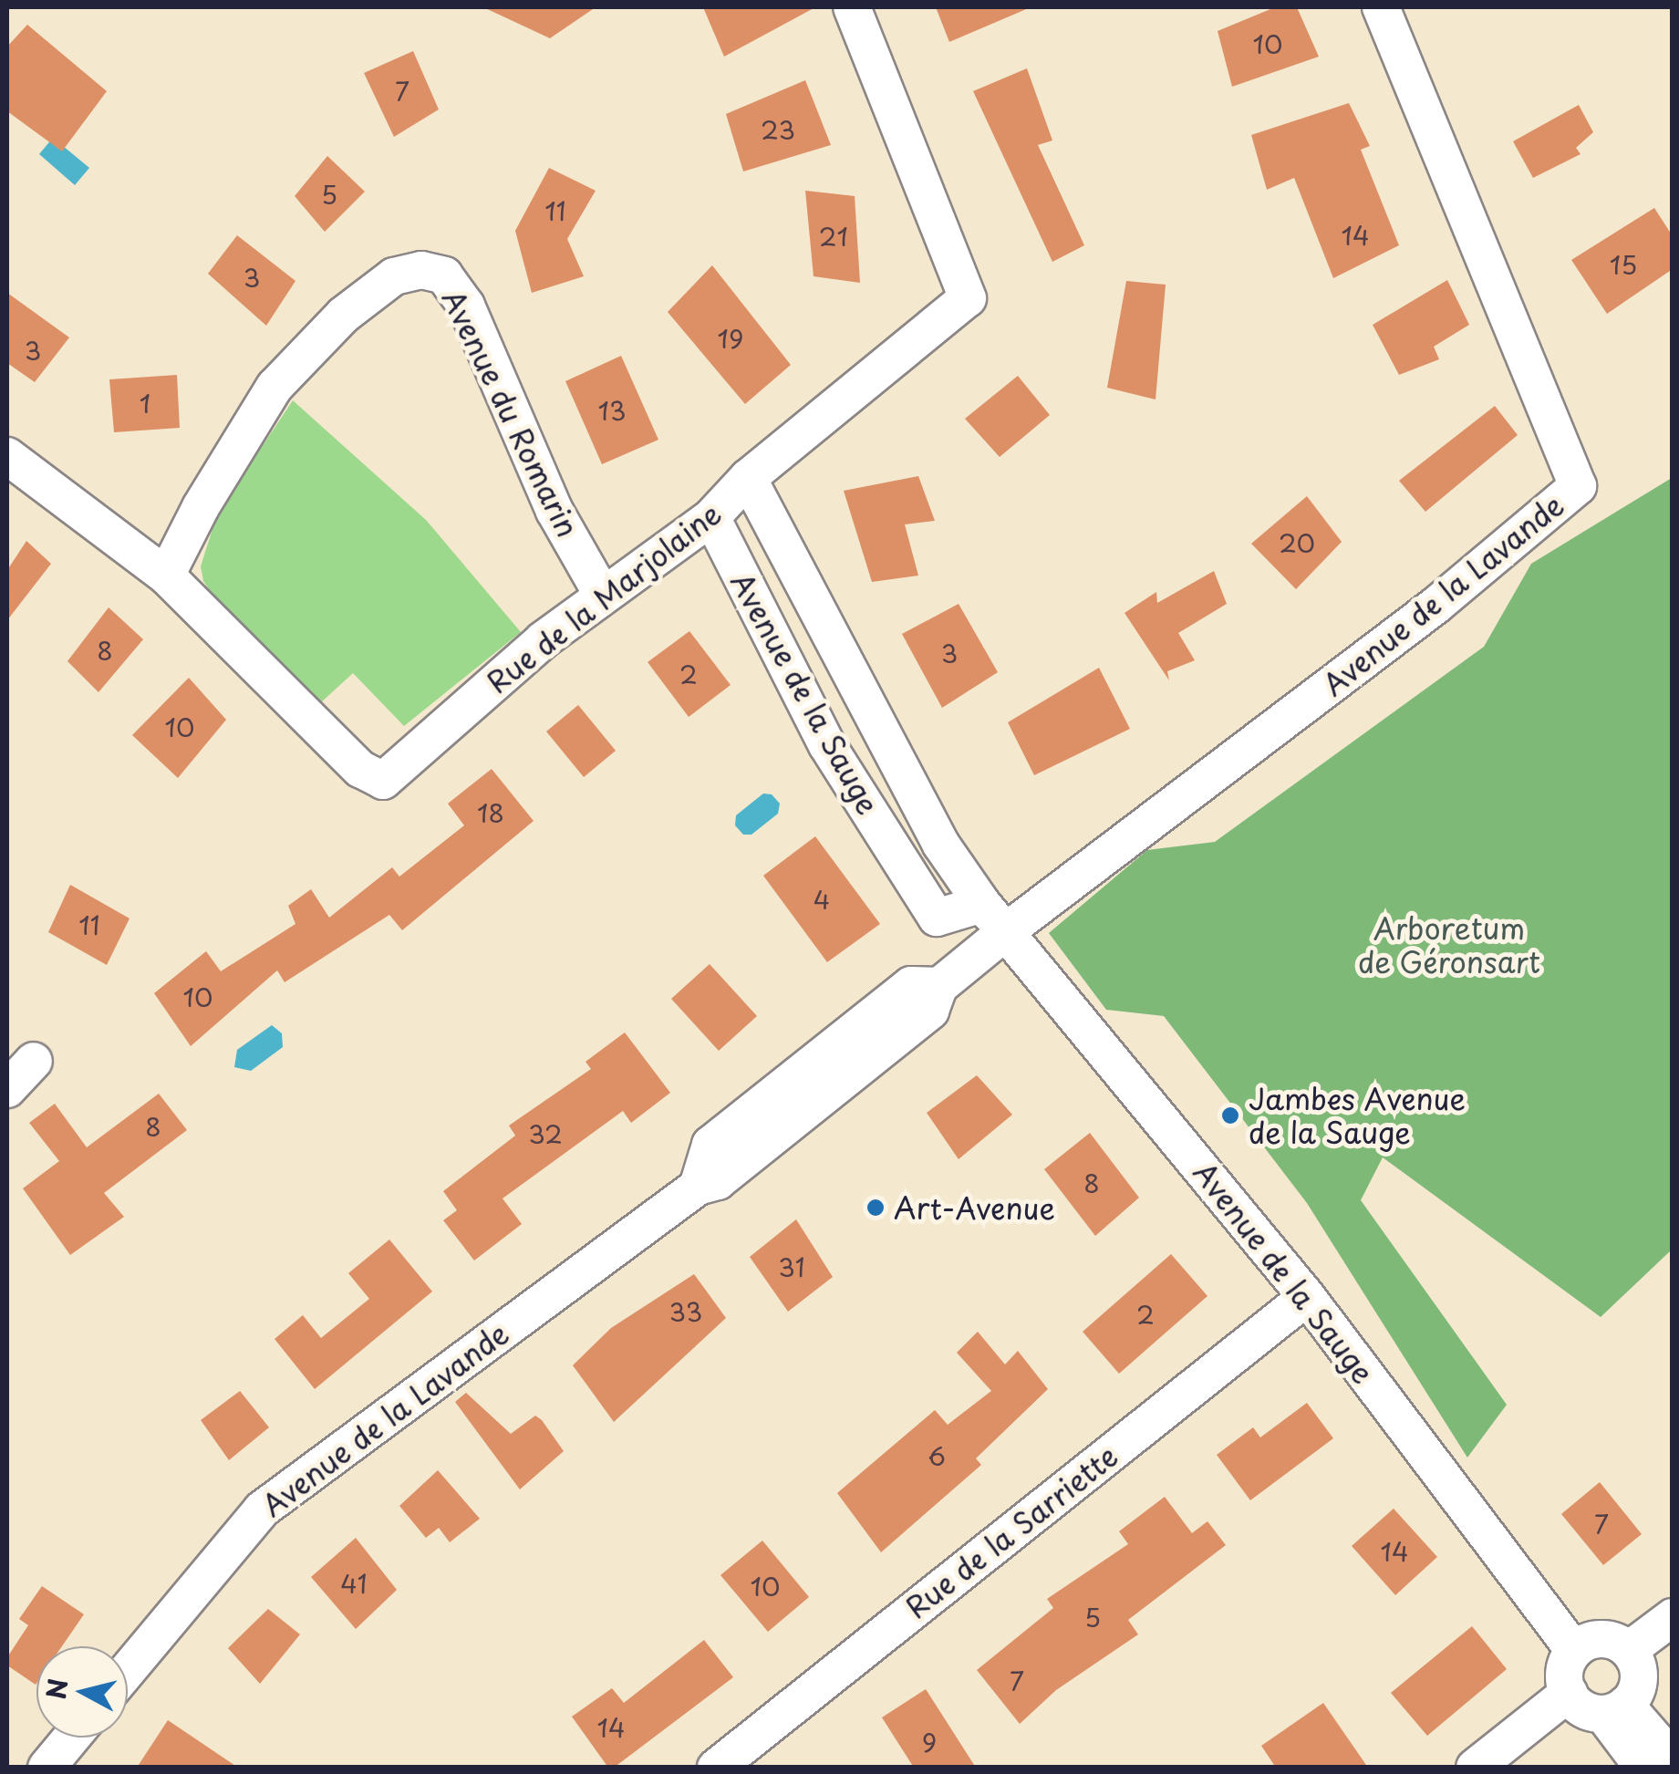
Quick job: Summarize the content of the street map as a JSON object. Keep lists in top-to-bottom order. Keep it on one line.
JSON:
{"streets":{"street":["Avenue du Romarin","Avenue de la Lavande","Rue de la Marjolaine","Avenue de la Sauge","Rue de la Sarriette"]},"crossings":[["Avenue du Romarin","Rue de la Marjolaine"],["Avenue de la Lavande","Avenue de la Sauge"],["Rue de la Marjolaine","Avenue de la Sauge"],["Avenue de la Sauge","Rue de la Sarriette"]],"parks":["Arboretum de Géronsart"],"places":["Jambes Avenue de la Sauge","Art-Avenue"],"house_numbers":["10","7","23","5","11","14","21","15","3","19","3","1","13","20","8","3","2","10","18","4","11","10","8","32","8","31","33","2","6","7","14","41","10","5","7","14","9"],"north":"left"}
